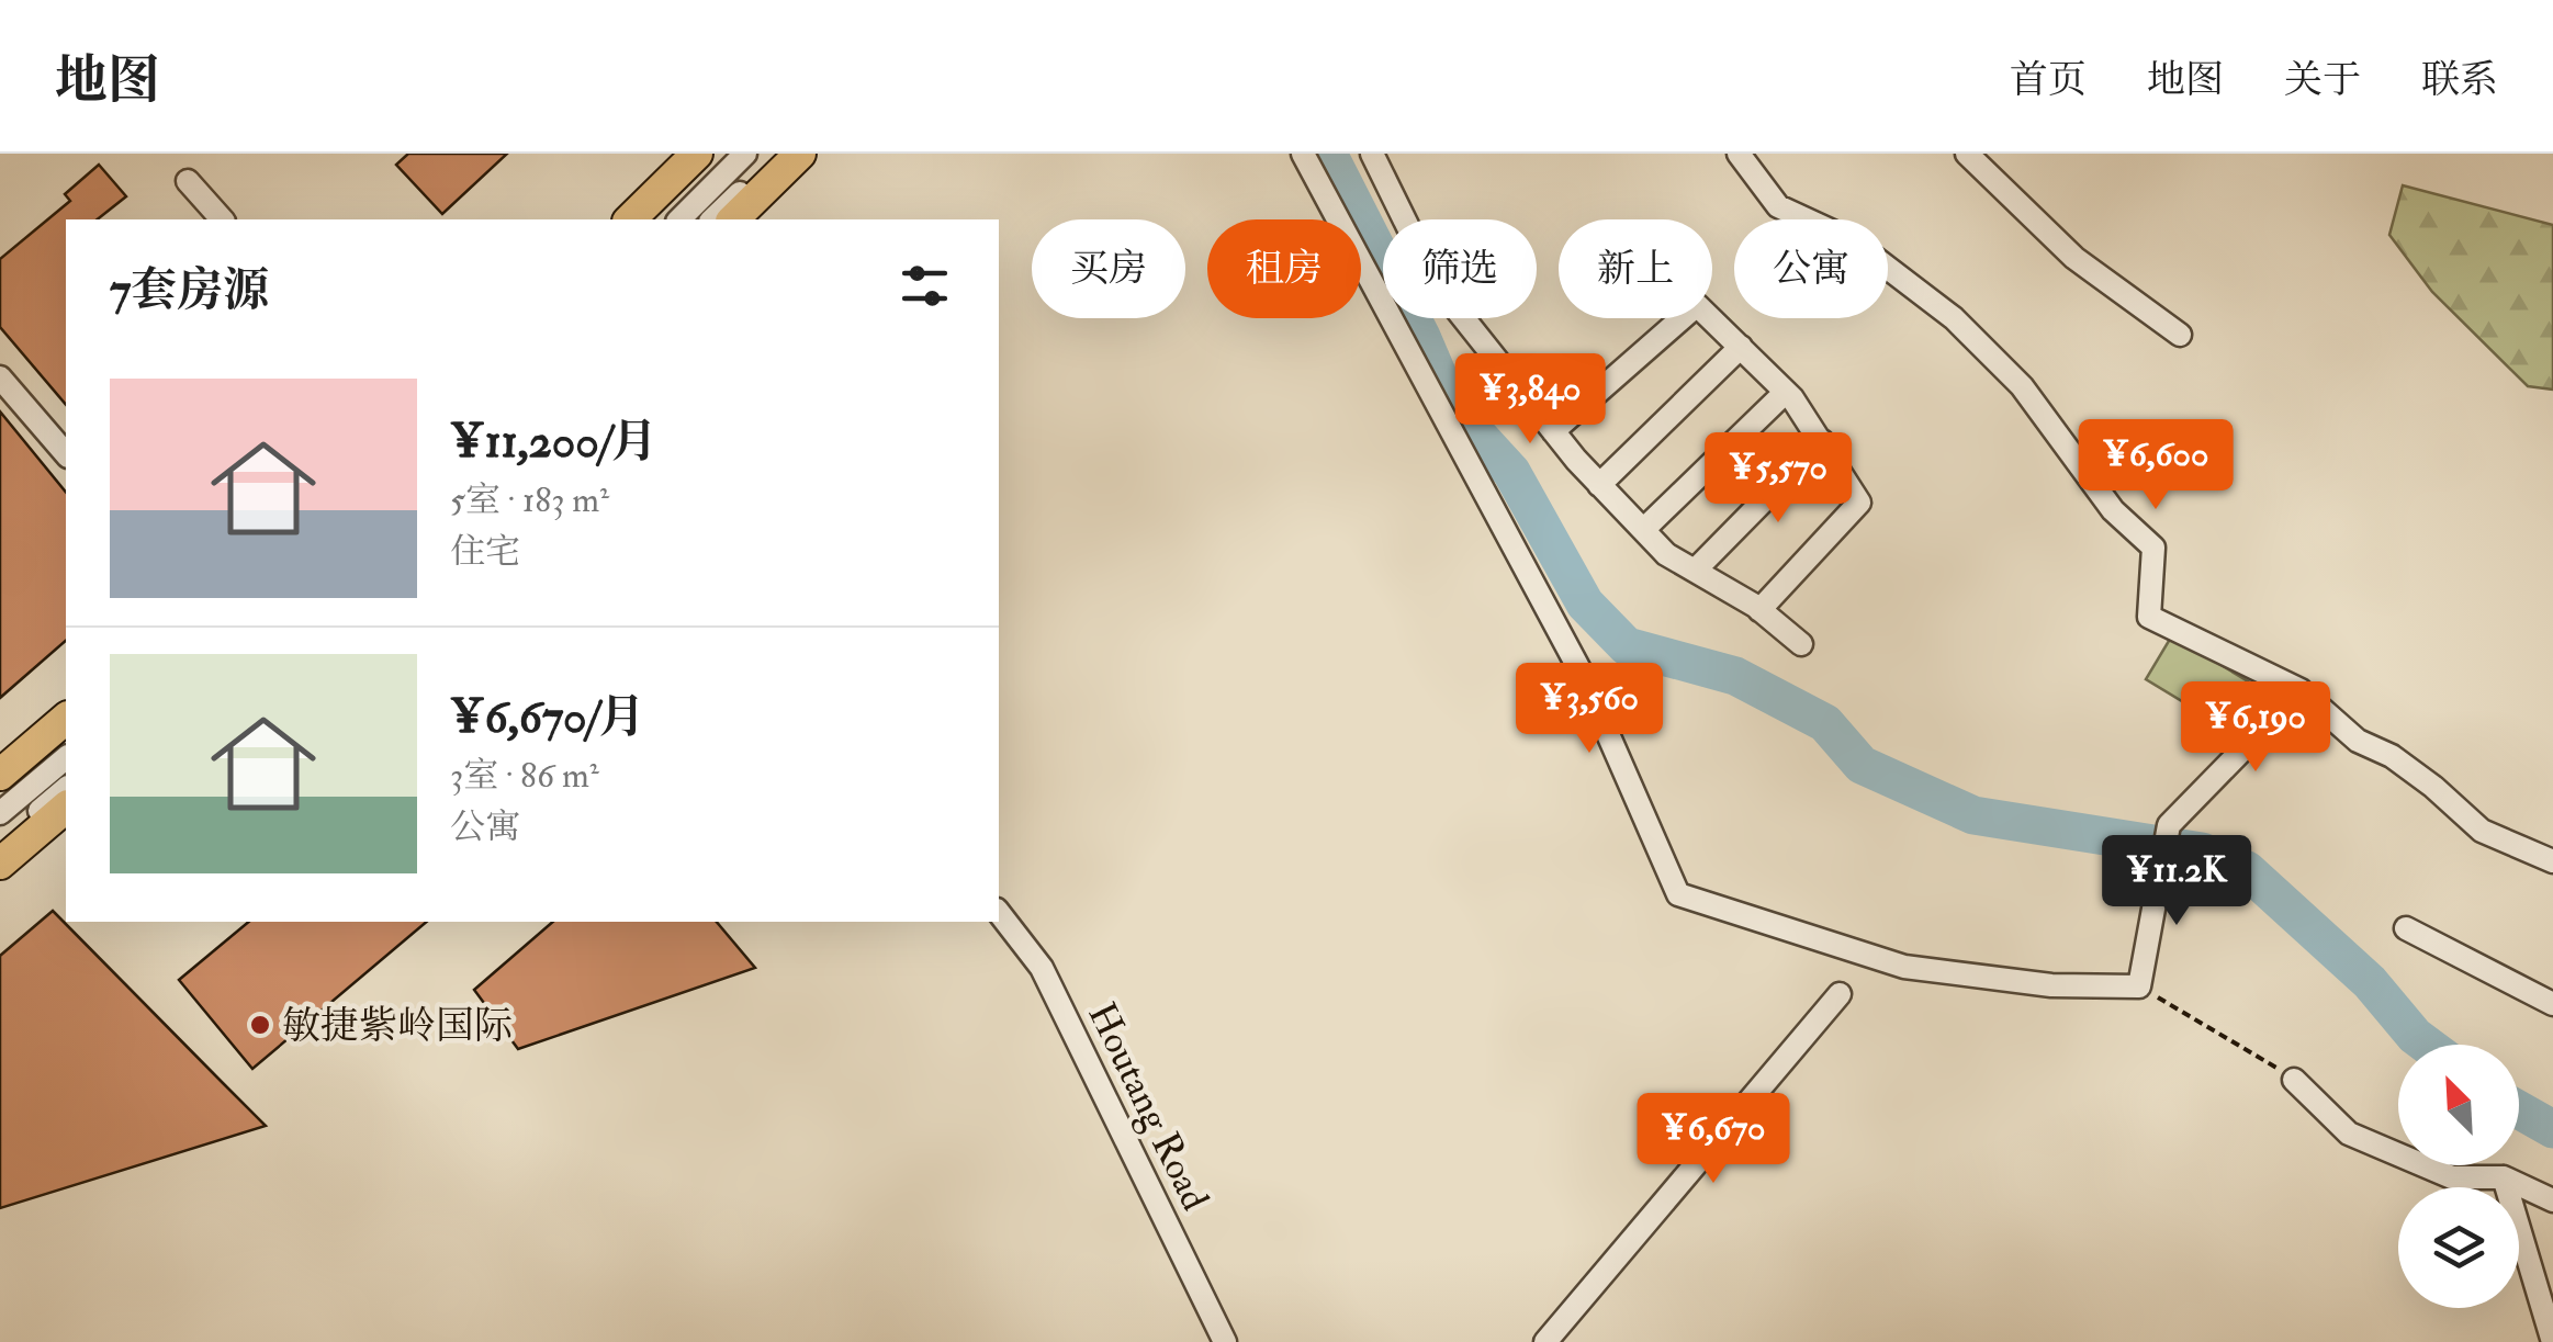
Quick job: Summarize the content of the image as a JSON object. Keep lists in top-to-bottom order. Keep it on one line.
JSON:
{"streets":{"street":["Houtang Road"]},"places":["敏捷紫岭国际"],"north":"top left","page":{"header":"地图","nav":["首页","地图","关于","联系"],"chip":["买房","租房","筛选","新上","公寓"],"heading":"7套房源","list":[{"name":"¥11,200/月","note":"5室 · 183 m² · 住宅"},{"name":"¥6,670/月","note":"3室 · 86 m² · 公寓"}],"price":["¥3,840","¥6,600","¥5,570","¥3,560","¥6,190","¥11.2K","¥6,670"]}}
